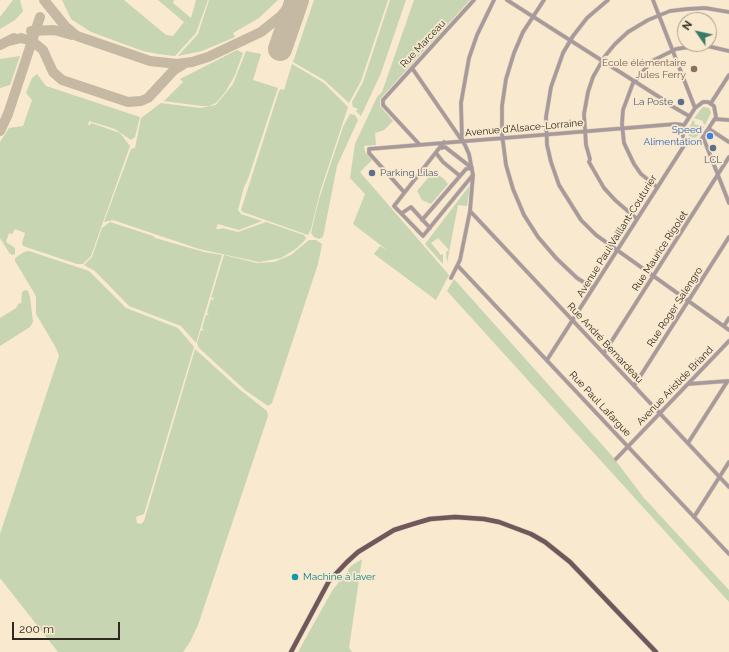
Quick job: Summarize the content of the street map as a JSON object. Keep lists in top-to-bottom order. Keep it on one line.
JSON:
{"streets":{"street":["Rue Marceau","Avenue d'Alsace-Lorraine","Avenue Paul Vaillant-Couturier","Rue Maurice Rigolet","Rue Roger Salengro","Rue André Bernardeau","Avenue Aristide Briand","Rue Paul Lafargue"]},"crossings":[["Rue Marceau","Avenue d'Alsace-Lorraine"],["Avenue Paul Vaillant-Couturier","Rue André Bernardeau"],["Avenue Paul Vaillant-Couturier","Rue Paul Lafargue"],["Rue Maurice Rigolet","Rue André Bernardeau"],["Rue Roger Salengro","Rue André Bernardeau"],["Rue André Bernardeau","Avenue Aristide Briand"],["Avenue Aristide Briand","Rue Paul Lafargue"]],"places":["École élémentaire Jules Ferry","La Poste","Speed Alimentation","LCL","Parking Lilas","Machine à laver"],"scale_bar":"200 m","north":"top left"}
